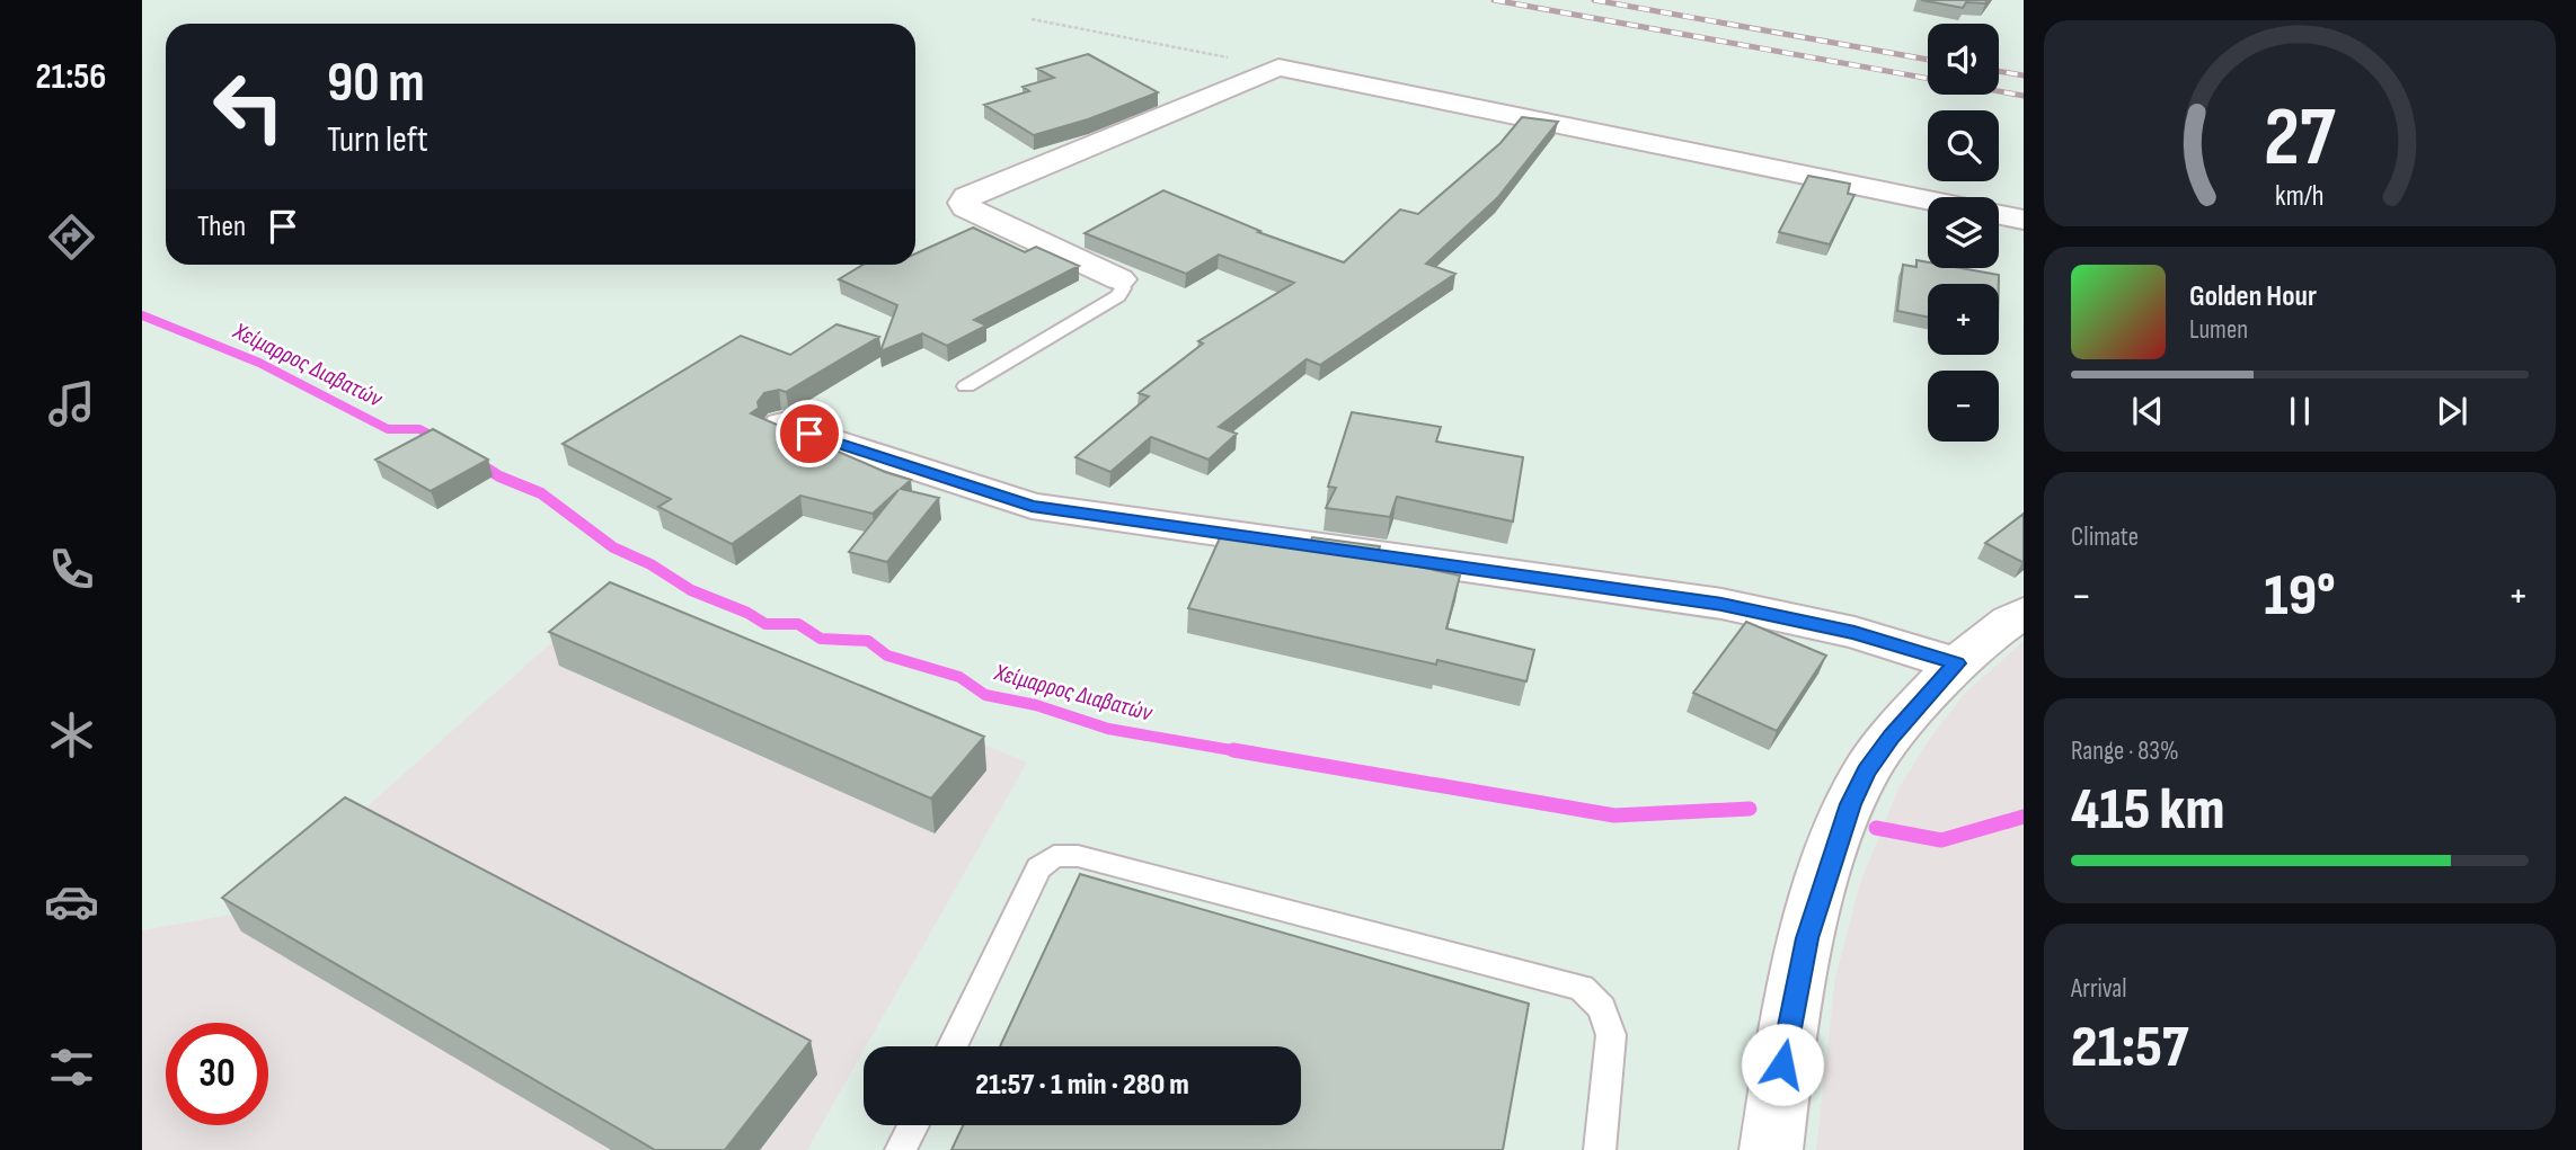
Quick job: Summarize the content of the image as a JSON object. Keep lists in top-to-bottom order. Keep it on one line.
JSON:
{"water":["Χείμαρρος Διαβατών"],"page":{"tabs":"21:56","map_buttons":["+","−"],"turn":["90 m","Turn left"],"then":"Then","song":["Golden Hour","Lumen"],"tile":["Climate",["Range · 83%","415 km"],["Arrival","21:57"]],"heat":["−","19°","+"],"limit":"30","trip":"21:57 · 1 min · 280 m","gauge":["27","km/h"]}}
